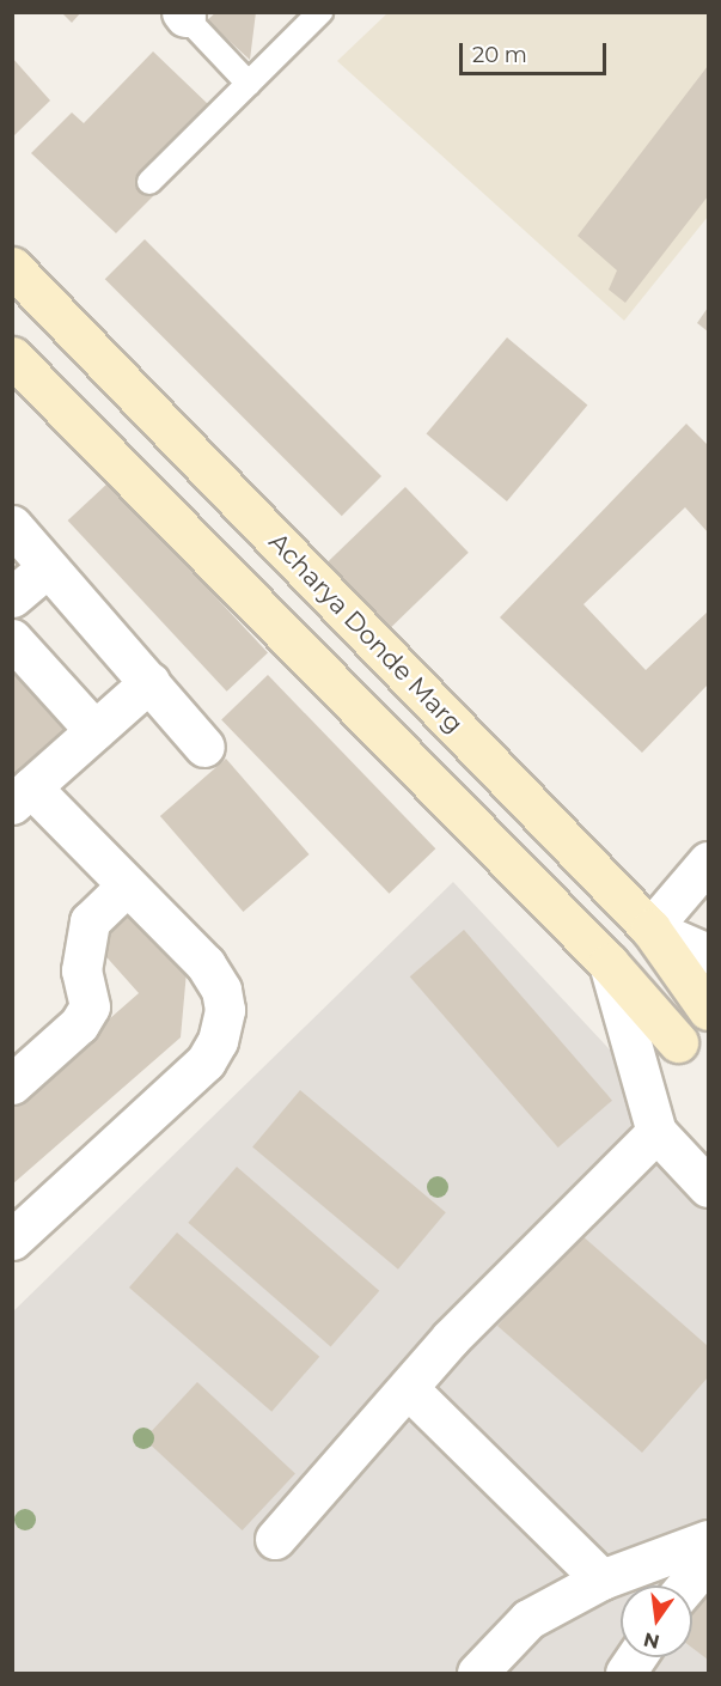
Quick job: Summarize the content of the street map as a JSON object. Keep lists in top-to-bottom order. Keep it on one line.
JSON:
{"streets":{"main road":["Acharya Donde Marg"]},"scale_bar":"20 m","north":"bottom"}
